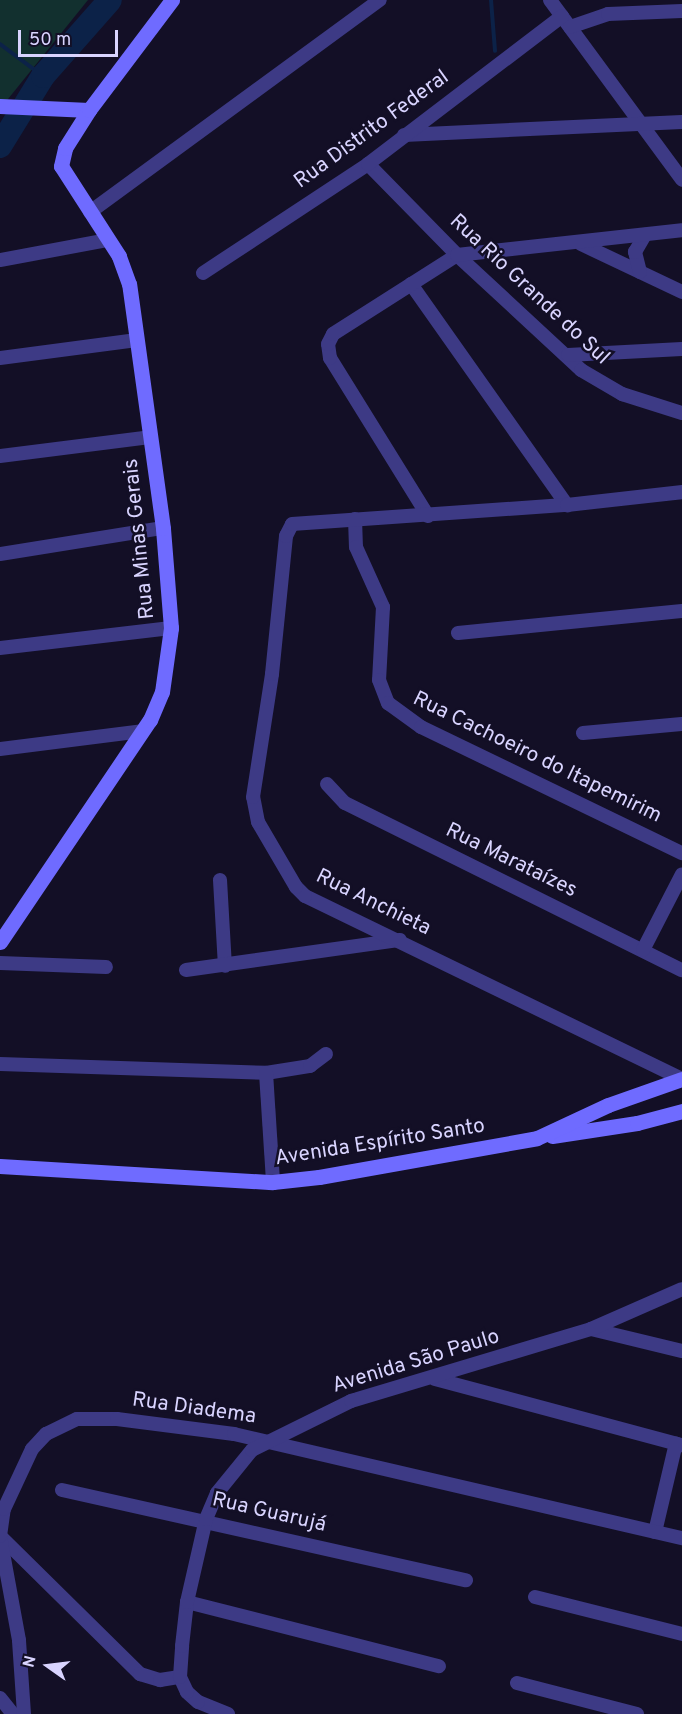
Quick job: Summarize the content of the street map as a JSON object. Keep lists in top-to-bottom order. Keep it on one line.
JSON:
{"streets":{"street":["Rua Distrito Federal","Rua Rio Grande do Sul","Rua Minas Gerais","Rua Cachoeiro do Itapemirim","Rua Marataízes","Rua Anchieta","Avenida Espírito Santo","Avenida São Paulo","Rua Diadema","Rua Guarujá"]},"crossings":[["Rua Distrito Federal","Rua Rio Grande do Sul"],["Rua Cachoeiro do Itapemirim","Rua Anchieta"],["Rua Anchieta","Avenida Espírito Santo"],["Avenida São Paulo","Rua Diadema"],["Avenida São Paulo","Rua Guarujá"]],"scale_bar":"50 m","north":"left"}
